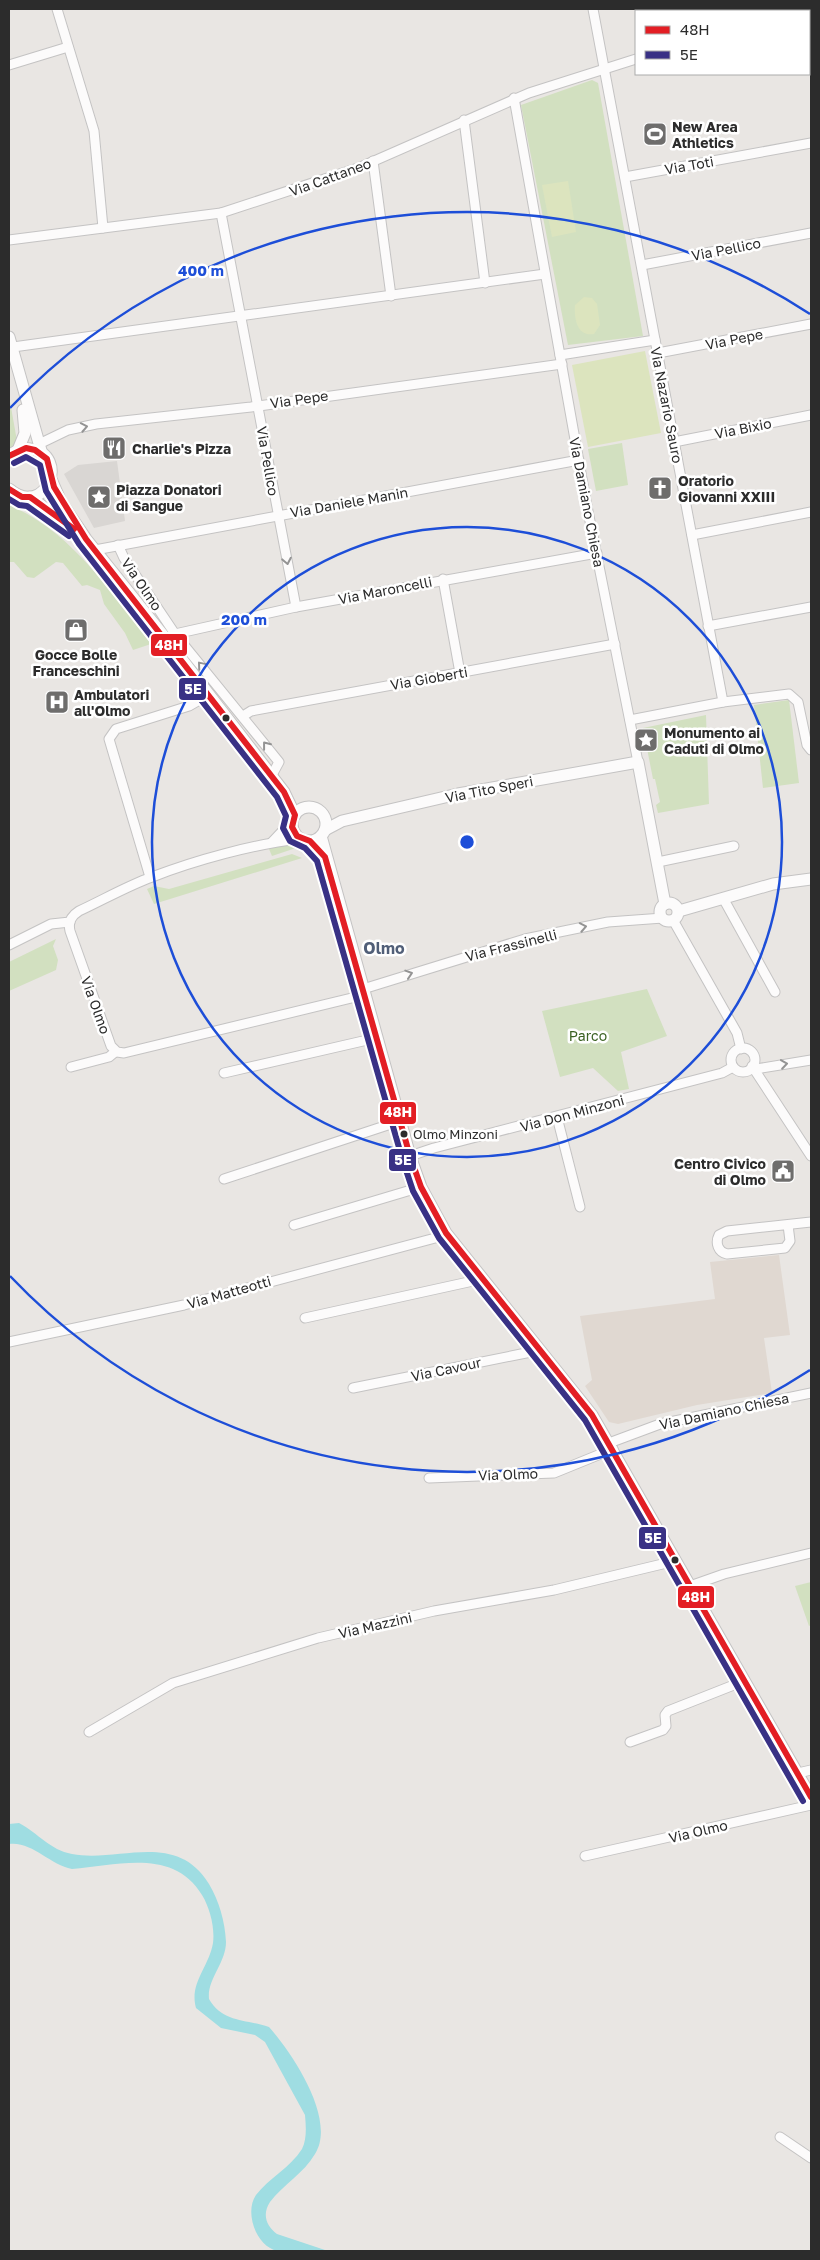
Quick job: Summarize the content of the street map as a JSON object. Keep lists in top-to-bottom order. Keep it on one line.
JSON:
{"streets":{"street":["Via Toti","Via Cattaneo","Via Pellico","Via Pepe","Via Nazario Sauro","Via Bixio","Via Daniele Manin","Via Damiano Chiesa","Via Olmo","Via Maroncelli","Via Gioberti","Via Tito Speri","Via Frassinelli","Via Don Minzoni","Via Matteotti","Via Cavour","Via Mazzini"]},"crossings":[["Via Toti","Via Nazario Sauro"],["Via Cattaneo","Via Pellico"],["Via Cattaneo","Via Nazario Sauro"],["Via Cattaneo","Via Damiano Chiesa"],["Via Pellico","Via Pepe"],["Via Pellico","Via Nazario Sauro"],["Via Pellico","Via Daniele Manin"],["Via Pellico","Via Maroncelli"],["Via Pepe","Via Nazario Sauro"],["Via Pepe","Via Damiano Chiesa"],["Via Pepe","Via Olmo"],["Via Nazario Sauro","Via Bixio"],["Via Daniele Manin","Via Damiano Chiesa"],["Via Daniele Manin","Via Olmo"],["Via Damiano Chiesa","Via Olmo"],["Via Damiano Chiesa","Via Maroncelli"],["Via Damiano Chiesa","Via Gioberti"],["Via Damiano Chiesa","Via Tito Speri"],["Via Damiano Chiesa","Via Frassinelli"],["Via Damiano Chiesa","Via Don Minzoni"],["Via Olmo","Via Maroncelli"],["Via Olmo","Via Gioberti"],["Via Olmo","Via Frassinelli"]],"one_way":["Via Frassinelli"],"districts":["Olmo"],"parks":["Parco"],"places":{"sports":["New Area Athletics"],"restaurant":["Charlie's Pizza"],"church":["Oratorio Giovanni XXIII"],"place":["Piazza Donatori di Sangue","Monumento ai Caduti di Olmo"],"shop":["Gocce Bolle Franceschini"],"hospital":["Ambulatori all'Olmo"],"other":["Olmo Minzoni"],"public building":["Centro Civico di Olmo"]},"lines":["transit line 48H","transit line 5E"],"legend":["48H","5E"],"rings":["400 m","200 m"]}
